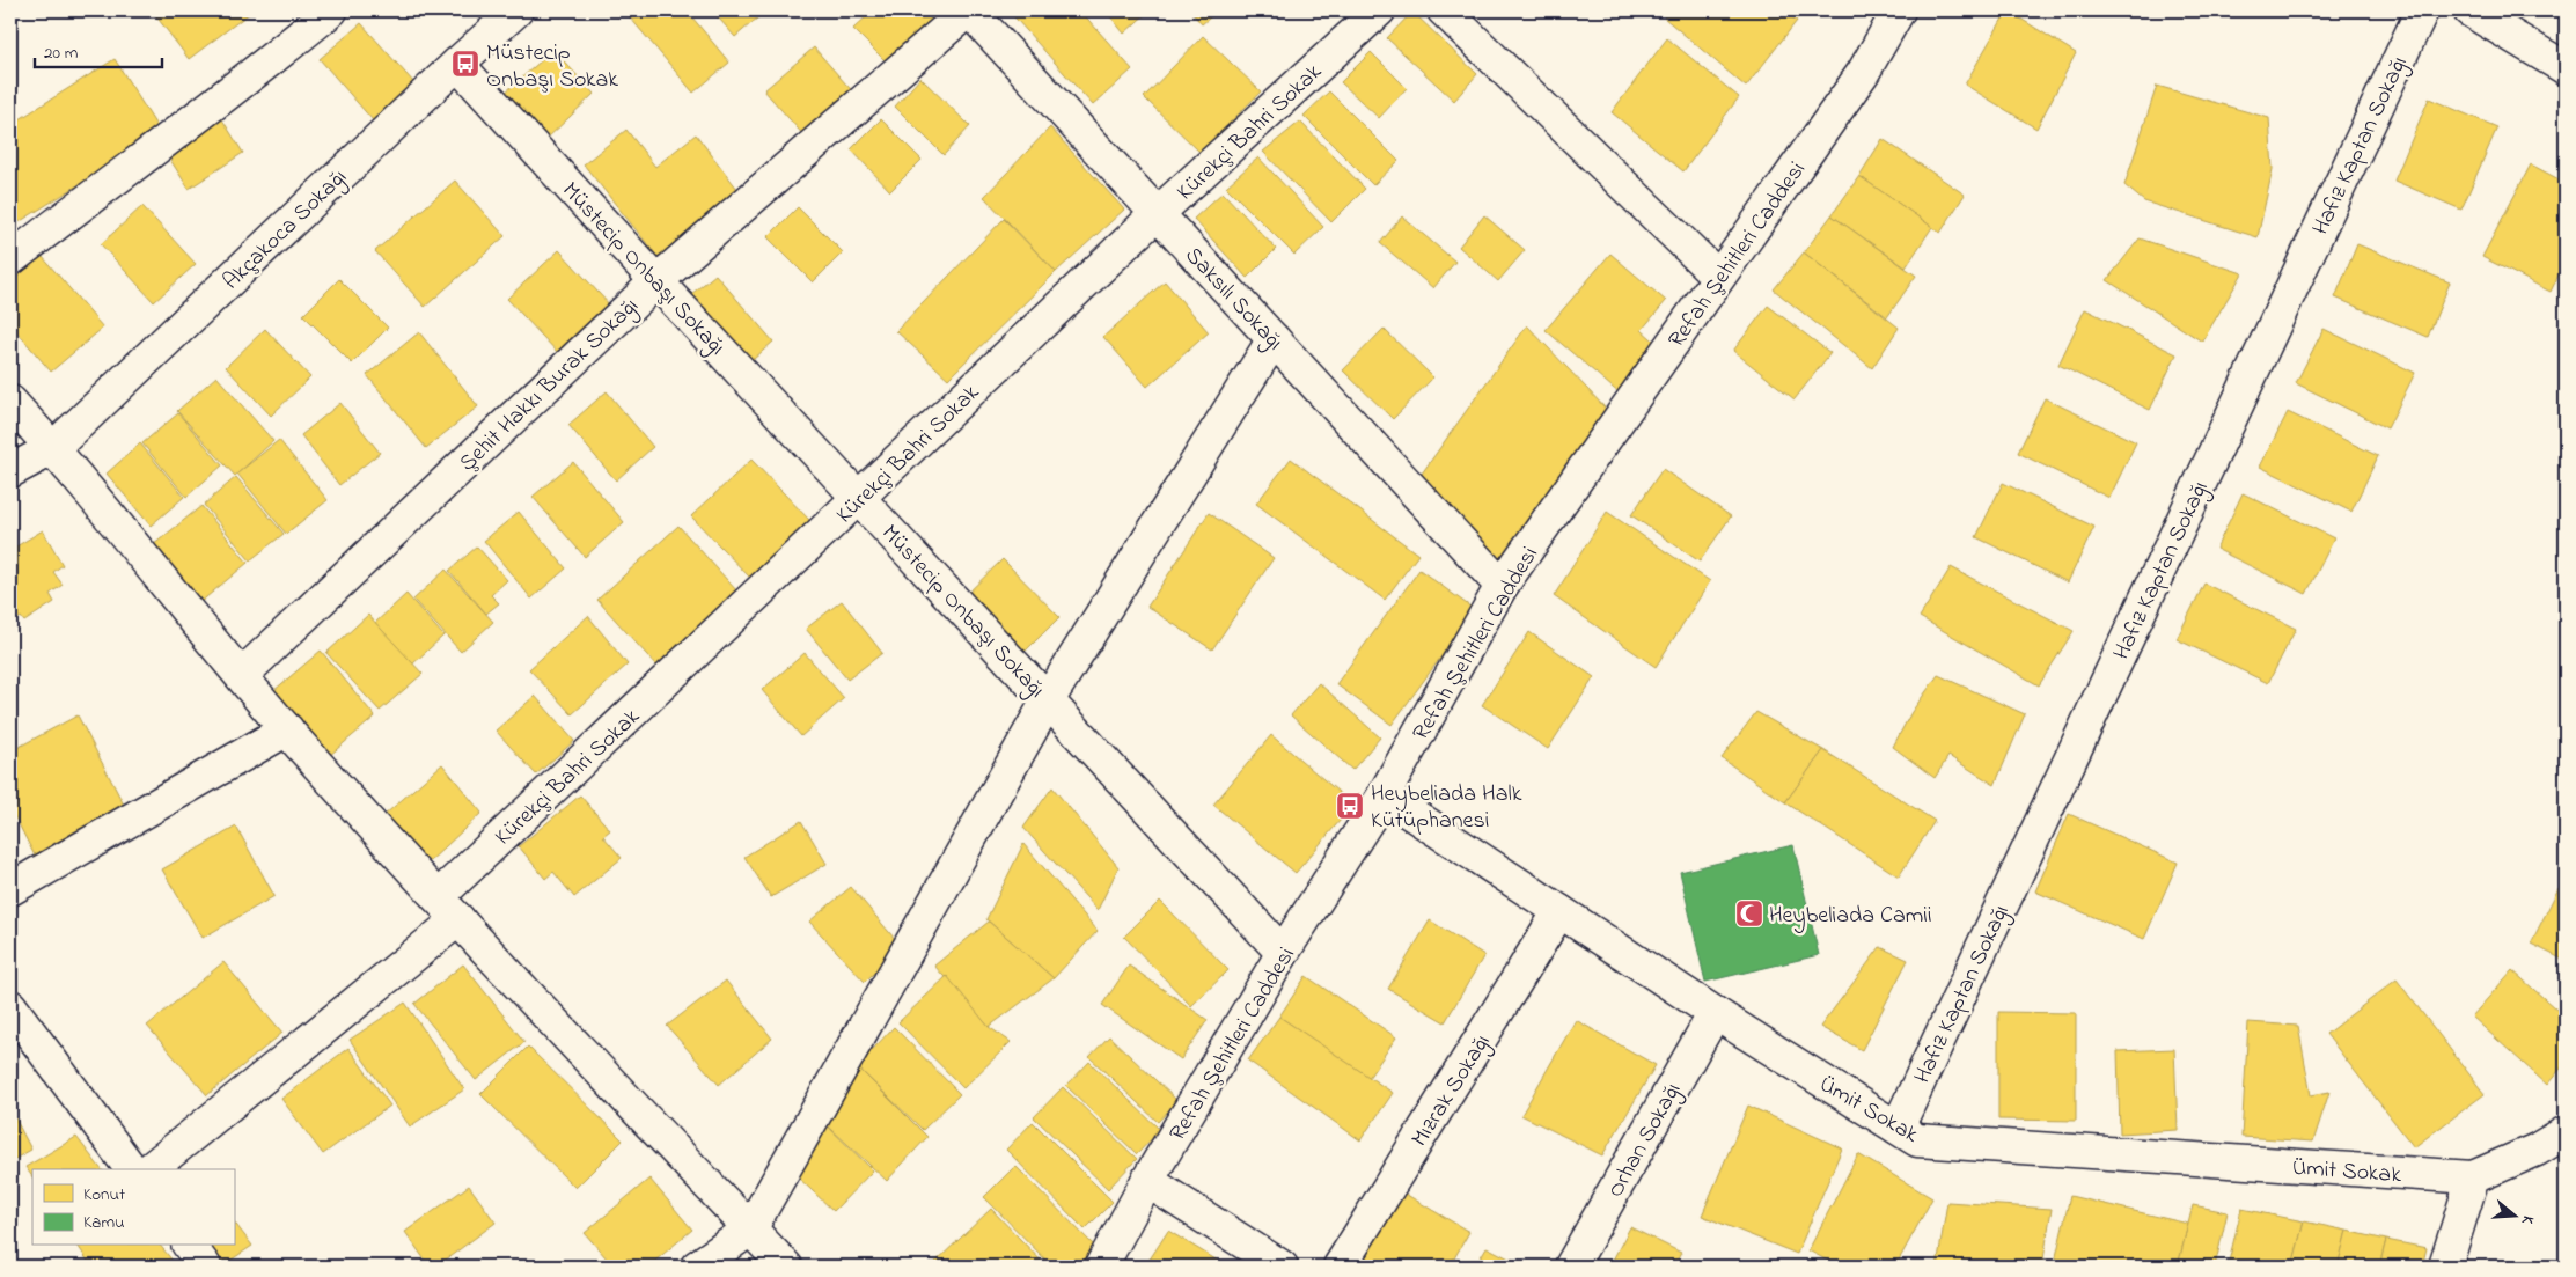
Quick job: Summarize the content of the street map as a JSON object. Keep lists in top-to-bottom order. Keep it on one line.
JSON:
{"streets":{"street":["Kürekçi Bahri Sokak","Hafız Kaptan Sokağı","Akçakoca Sokağı","Refah Şehitleri Caddesi","Müstecip Onbaşı Sokağı","Saksılı Sokağı","Şehit Hakkı Burak Sokağı","Mızrak Sokağı","Ümit Sokak","Orhan Sokağı"]},"crossings":[["Kürekçi Bahri Sokak","Müstecip Onbaşı Sokağı"],["Kürekçi Bahri Sokak","Saksılı Sokağı"],["Hafız Kaptan Sokağı","Ümit Sokak"],["Akçakoca Sokağı","Müstecip Onbaşı Sokağı"],["Refah Şehitleri Caddesi","Müstecip Onbaşı Sokağı"],["Refah Şehitleri Caddesi","Saksılı Sokağı"],["Refah Şehitleri Caddesi","Ümit Sokak"],["Müstecip Onbaşı Sokağı","Şehit Hakkı Burak Sokağı"],["Saksılı Sokağı","Şehit Hakkı Burak Sokağı"],["Mızrak Sokağı","Ümit Sokak"],["Ümit Sokak","Orhan Sokağı"]],"places":{"bus stop":["Müstecip Onbaşı Sokak","Heybeliada Halk Kütüphanesi"],"mosque":["Heybeliada Camii"]},"legend":["Konut","Kamu"],"scale_bar":"20 m","north":"right"}
